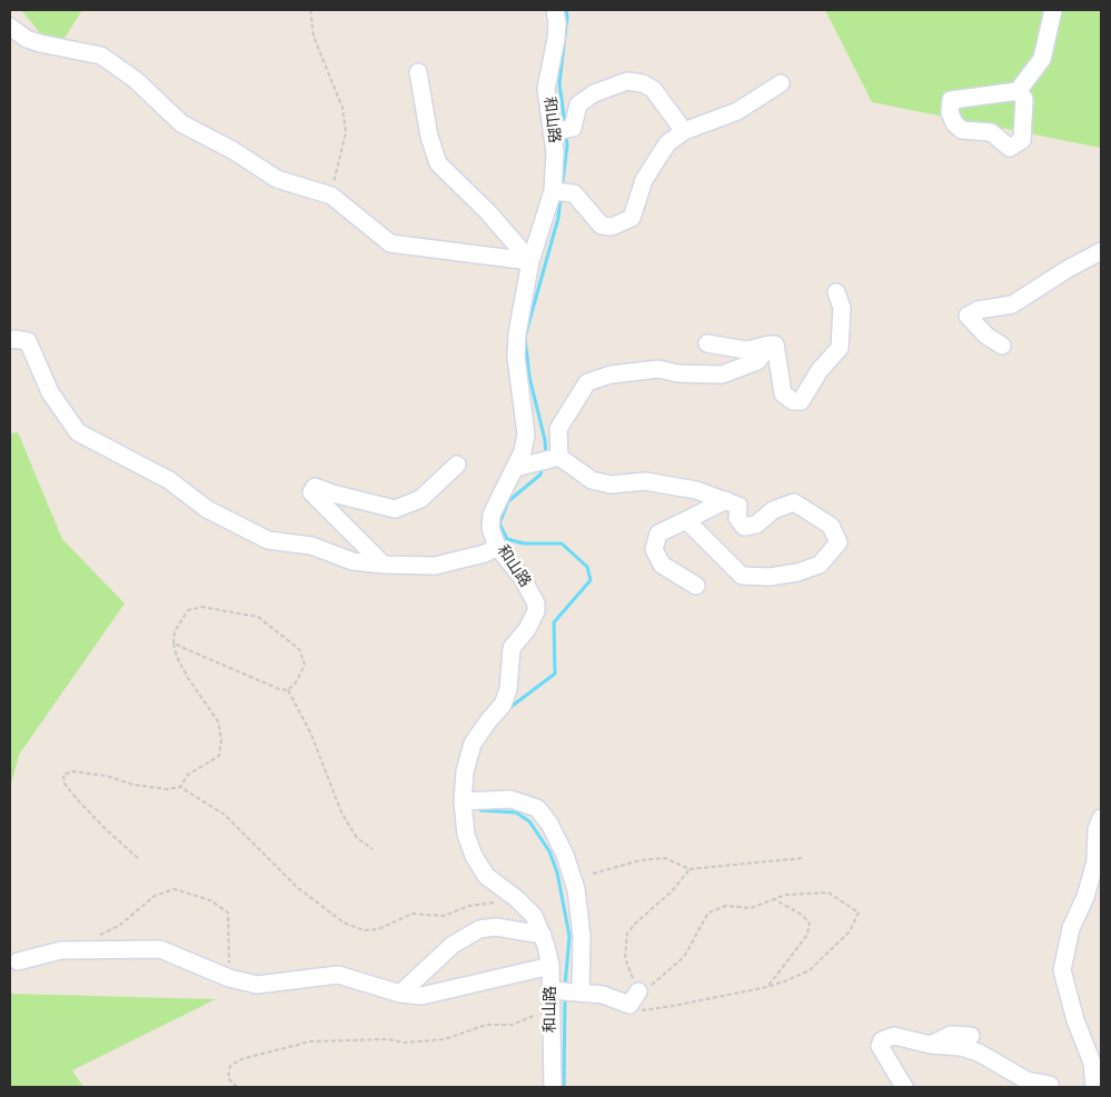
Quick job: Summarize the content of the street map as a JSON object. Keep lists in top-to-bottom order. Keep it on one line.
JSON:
{"streets":{"street":["和山路"]}}
